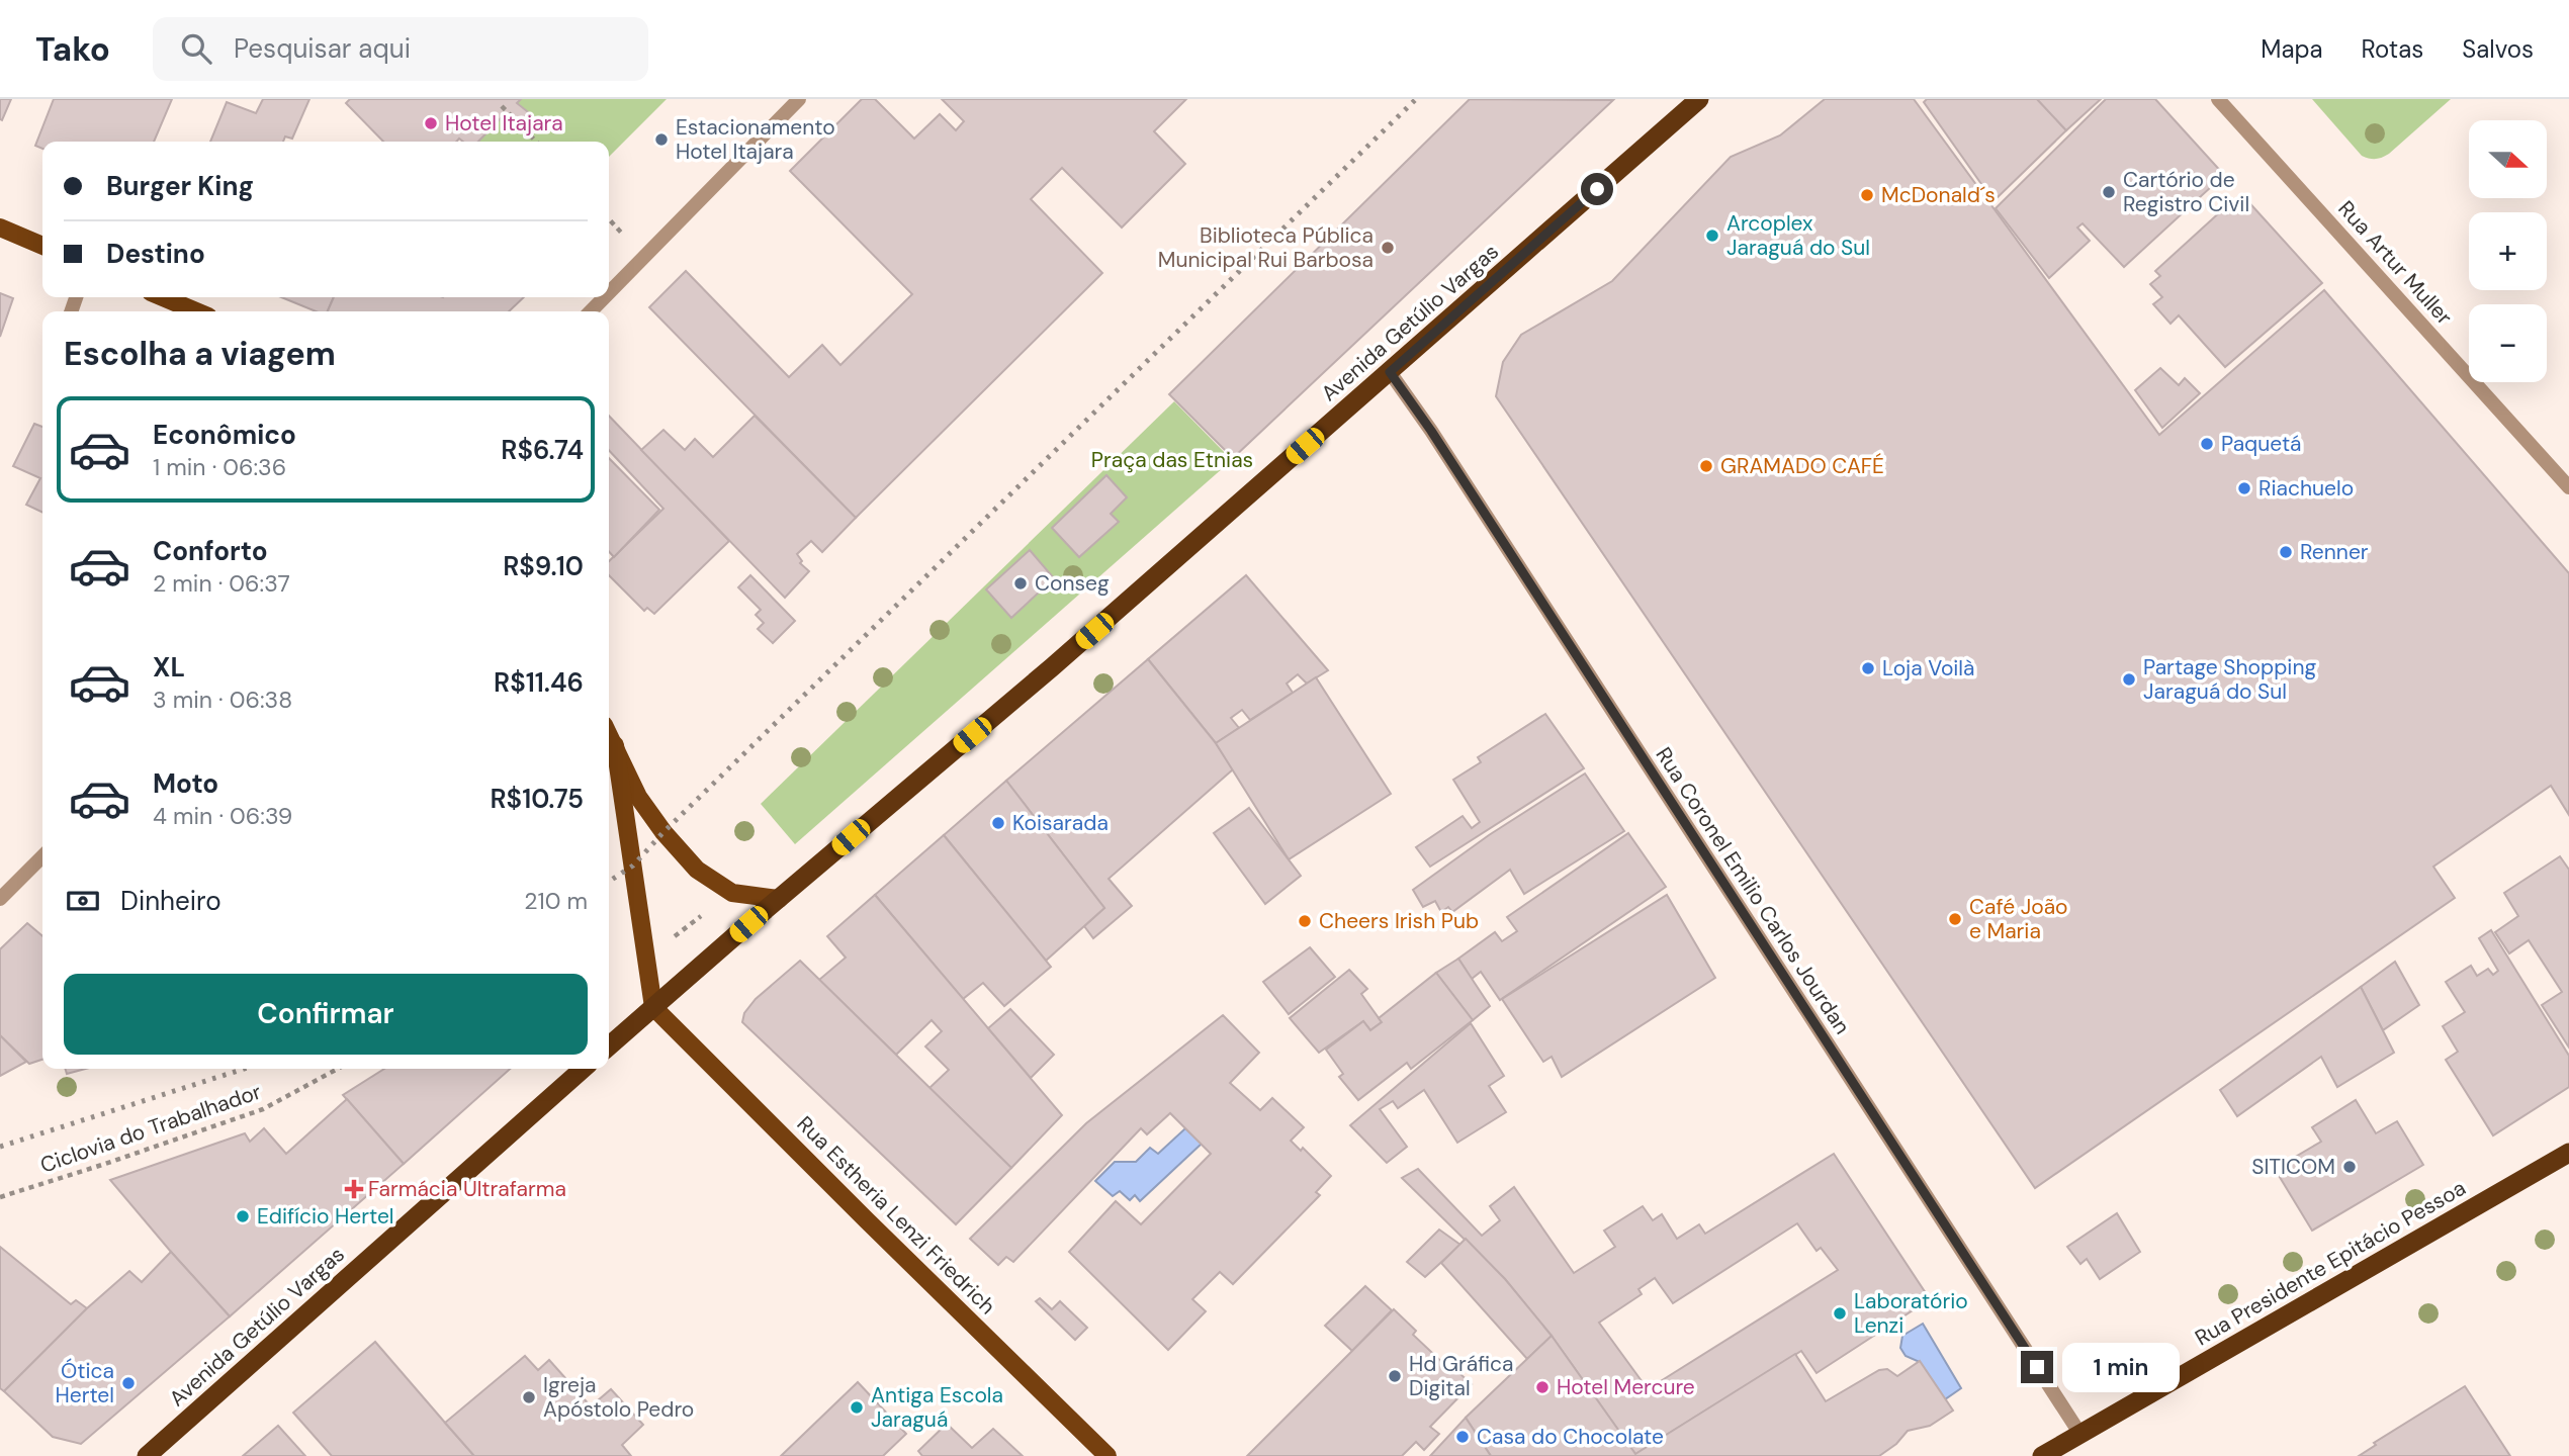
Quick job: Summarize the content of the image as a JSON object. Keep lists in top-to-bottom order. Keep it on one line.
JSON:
{"streets":{"highway":["Avenida Getúlio Vargas","Rua Presidente Epitácio Pessoa"],"main road":["Rua Estheria Lenzi Friedrich"],"street":["Rua Artur Muller","Rua Coronel Emilio Carlos Jourdan"],"path":["Ciclovia do Trabalhador"]},"crossings":[["Avenida Getúlio Vargas","Rua Coronel Emilio Carlos Jourdan"],["Avenida Getúlio Vargas","Rua Estheria Lenzi Friedrich"],["Rua Coronel Emilio Carlos Jourdan","Rua Presidente Epitácio Pessoa"]],"parks":["Praça das Etnias"],"places":{"other":["Hotel Itajara","Estacionamento Hotel Itajara","Cartório de Registro Civil","McDonald´s","Arcoplex Jaraguá do Sul","Biblioteca Pública Municipal Rui Barbosa","Paquetá","GRAMADO CAFÉ","Riachuelo","Renner","Conseg","Loja Voilà","Partage Shopping Jaraguá do Sul","Koisarada","Café João e Maria","Cheers Irish Pub","SITICOM","Edifício Hertel","Laboratório Lenzi","Hd Gráfica Digital","Ótica Hertel","Hotel Mercure","Igreja Apóstolo Pedro","Antiga Escola Jaraguá","Casa do Chocolate"],"health":["Farmácia Ultrafarma"]},"north":"right","page":{"header":"Tako","search":"Pesquisar aqui","nav":["Mapa","Rotas","Salvos"],"map_buttons":["+","−"],"banner":["Burger King","Destino"],"heading":"Escolha a viagem","list":[{"name":"Econômico","note":"1 min · 06:36","value":"R$6.74"},{"name":"Conforto","note":"2 min · 06:37","value":"R$9.10"},{"name":"XL","note":"3 min · 06:38","value":"R$11.46"},{"name":"Moto","note":"4 min · 06:39","value":"R$10.75"}],"pay":["Dinheiro","210 m"],"buttons":"Confirmar","bubble":"1 min"}}
